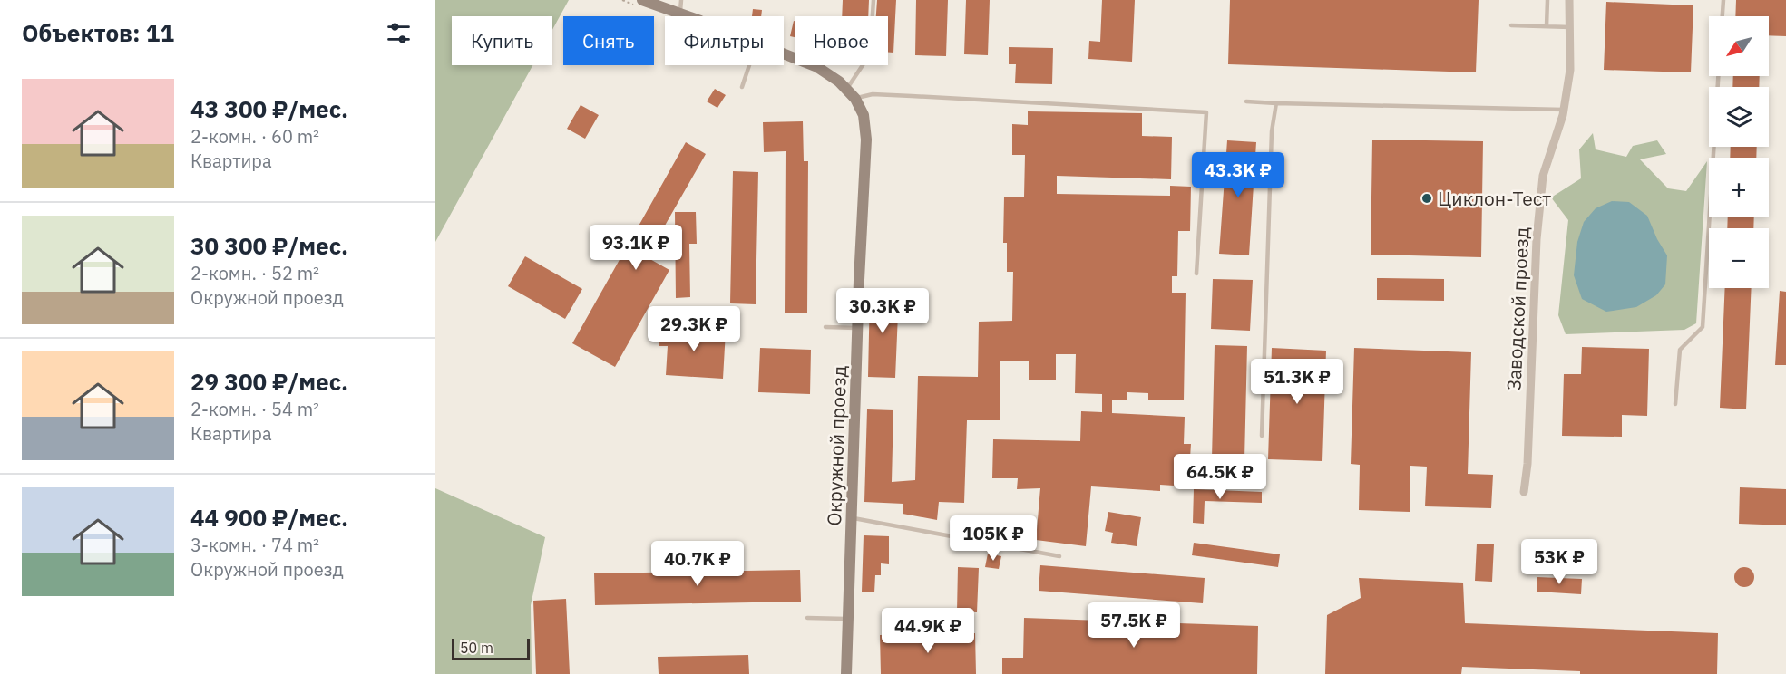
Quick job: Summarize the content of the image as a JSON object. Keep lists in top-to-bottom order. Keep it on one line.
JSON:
{"streets":{"street":["Заводской проезд","Окружной проезд"]},"places":["Циклон-Тест"],"scale_bar":"50 m","north":"bottom left","page":{"heading":"Объектов: 11","map_buttons":["+","−"],"chip":["Купить","Снять","Фильтры","Новое"],"list":[{"name":"43 300 ₽/мес.","note":"2-комн. · 60 m² · Квартира"},{"name":"30 300 ₽/мес.","note":"2-комн. · 52 m² · Окружной проезд"},{"name":"29 300 ₽/мес.","note":"2-комн. · 54 m² · Квартира"},{"name":"44 900 ₽/мес.","note":"3-комн. · 74 m² · Окружной проезд"}],"price":["43.3K ₽","93.1K ₽","30.3K ₽","29.3K ₽","51.3K ₽","64.5K ₽","105K ₽","53K ₽","40.7K ₽","57.5K ₽","44.9K ₽"],"scale":"50 m"}}
